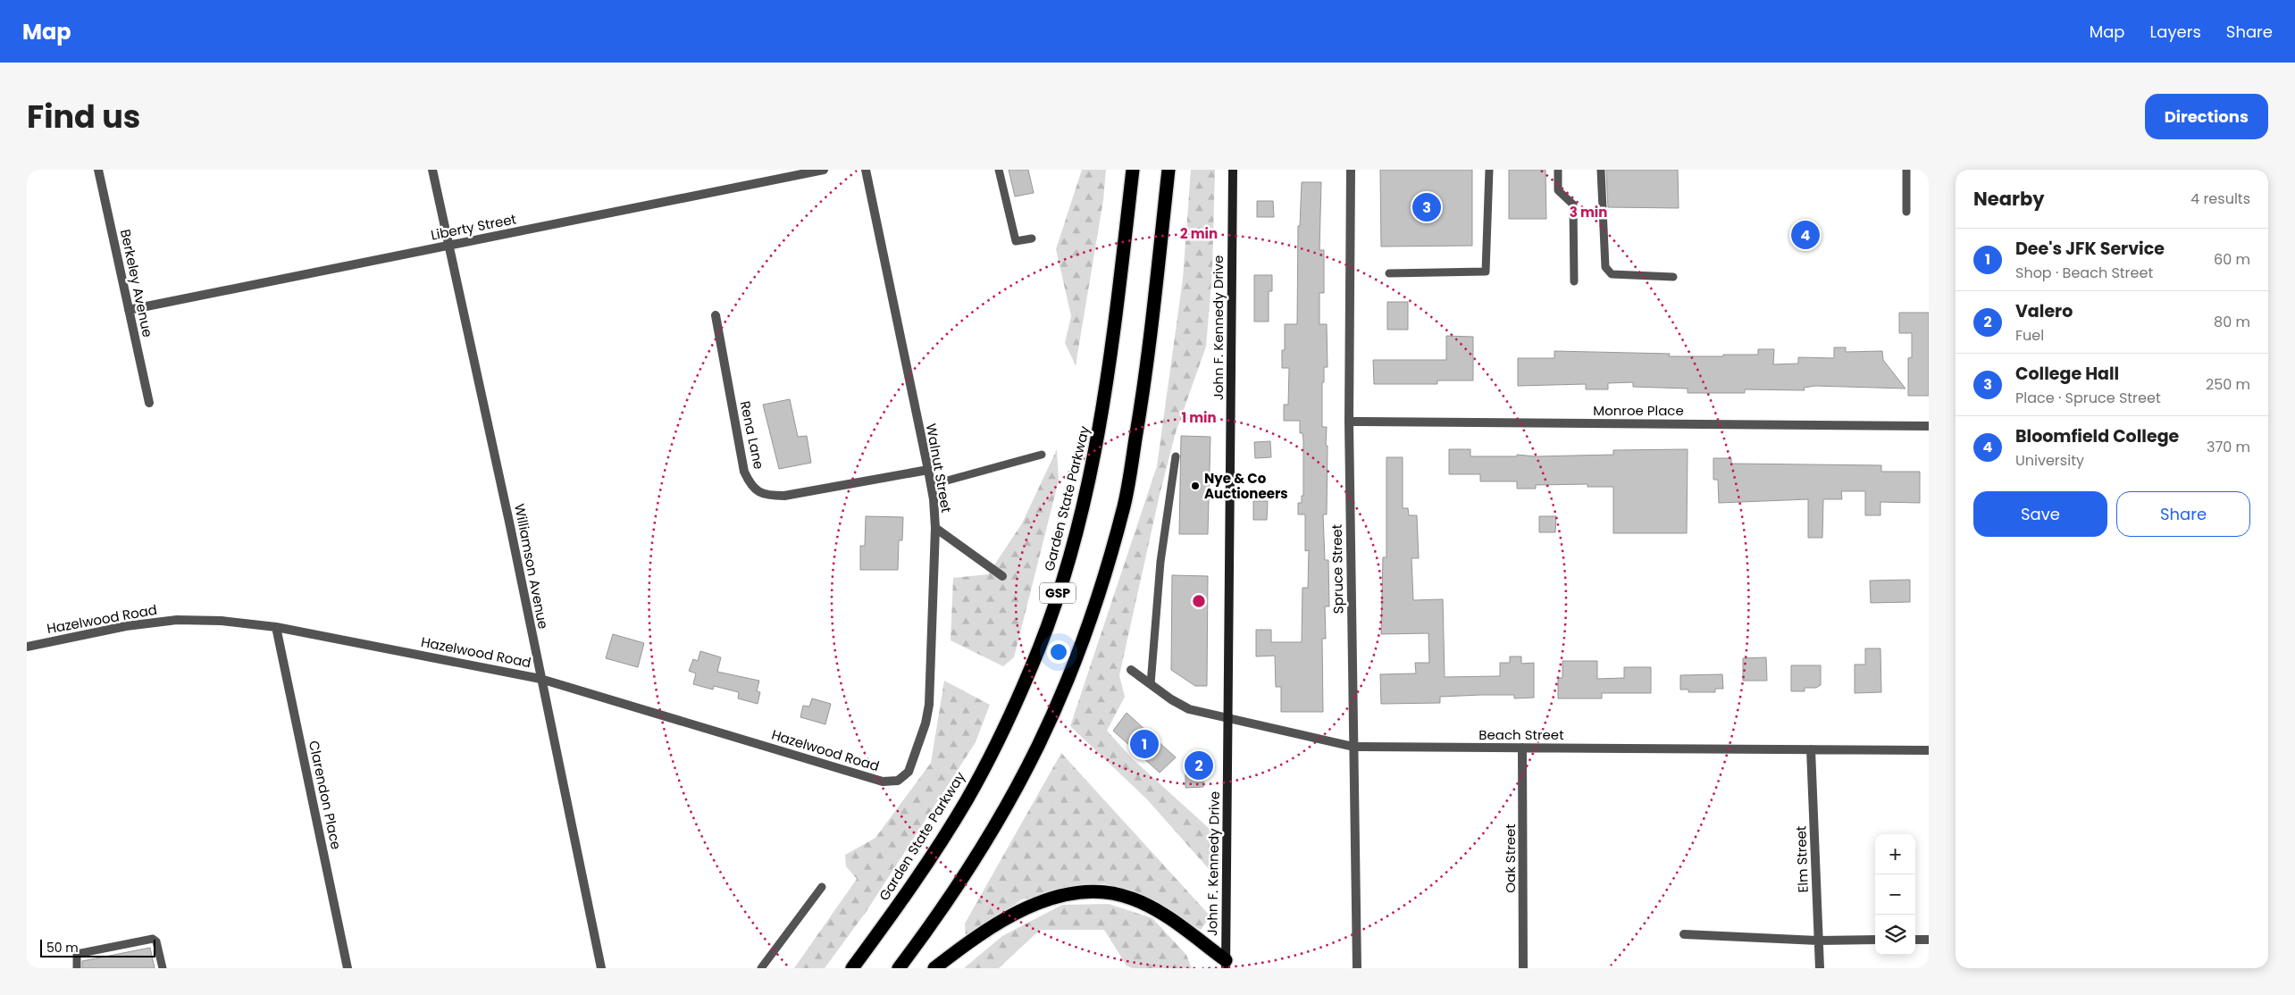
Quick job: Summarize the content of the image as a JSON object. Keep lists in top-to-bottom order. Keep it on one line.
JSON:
{"streets":{"highway":["Garden State Parkway","GSP"],"main road":["John F. Kennedy Drive"],"street":["Liberty Street","Berkeley Avenue","Monroe Place","Rena Lane","Walnut Street","Williamson Avenue","Spruce Street","Hazelwood Road","Beach Street","Clarendon Place","Oak Street","Elm Street"]},"crossings":[["Liberty Street","Berkeley Avenue"],["Liberty Street","Williamson Avenue"],["John F. Kennedy Drive","Beach Street"],["Monroe Place","Spruce Street"],["Rena Lane","Walnut Street"],["Walnut Street","Hazelwood Road"],["Williamson Avenue","Hazelwood Road"],["Spruce Street","Beach Street"],["Hazelwood Road","Clarendon Place"],["Beach Street","Oak Street"],["Beach Street","Elm Street"]],"places":["Nye & Co Auctioneers"],"scale_bar":"50 m","page":{"header":"Map","nav":["Map","Layers","Share"],"title":"Find us","buttons":["Directions",["Save","Share"]],"heading":["Nearby","4 results"],"pins":["3","4","1","2"],"list":[{"mark":"1","name":"Dee's JFK Service","note":"Shop · Beach Street","value":"60 m"},{"mark":"2","name":"Valero","note":"Fuel","value":"80 m"},{"mark":"3","name":"College Hall","note":"Place · Spruce Street","value":"250 m"},{"mark":"4","name":"Bloomfield College","note":"University","value":"370 m"}],"map_buttons":["+","−"],"scale":"50 m"},"rings":["3 min","2 min","1 min"]}
